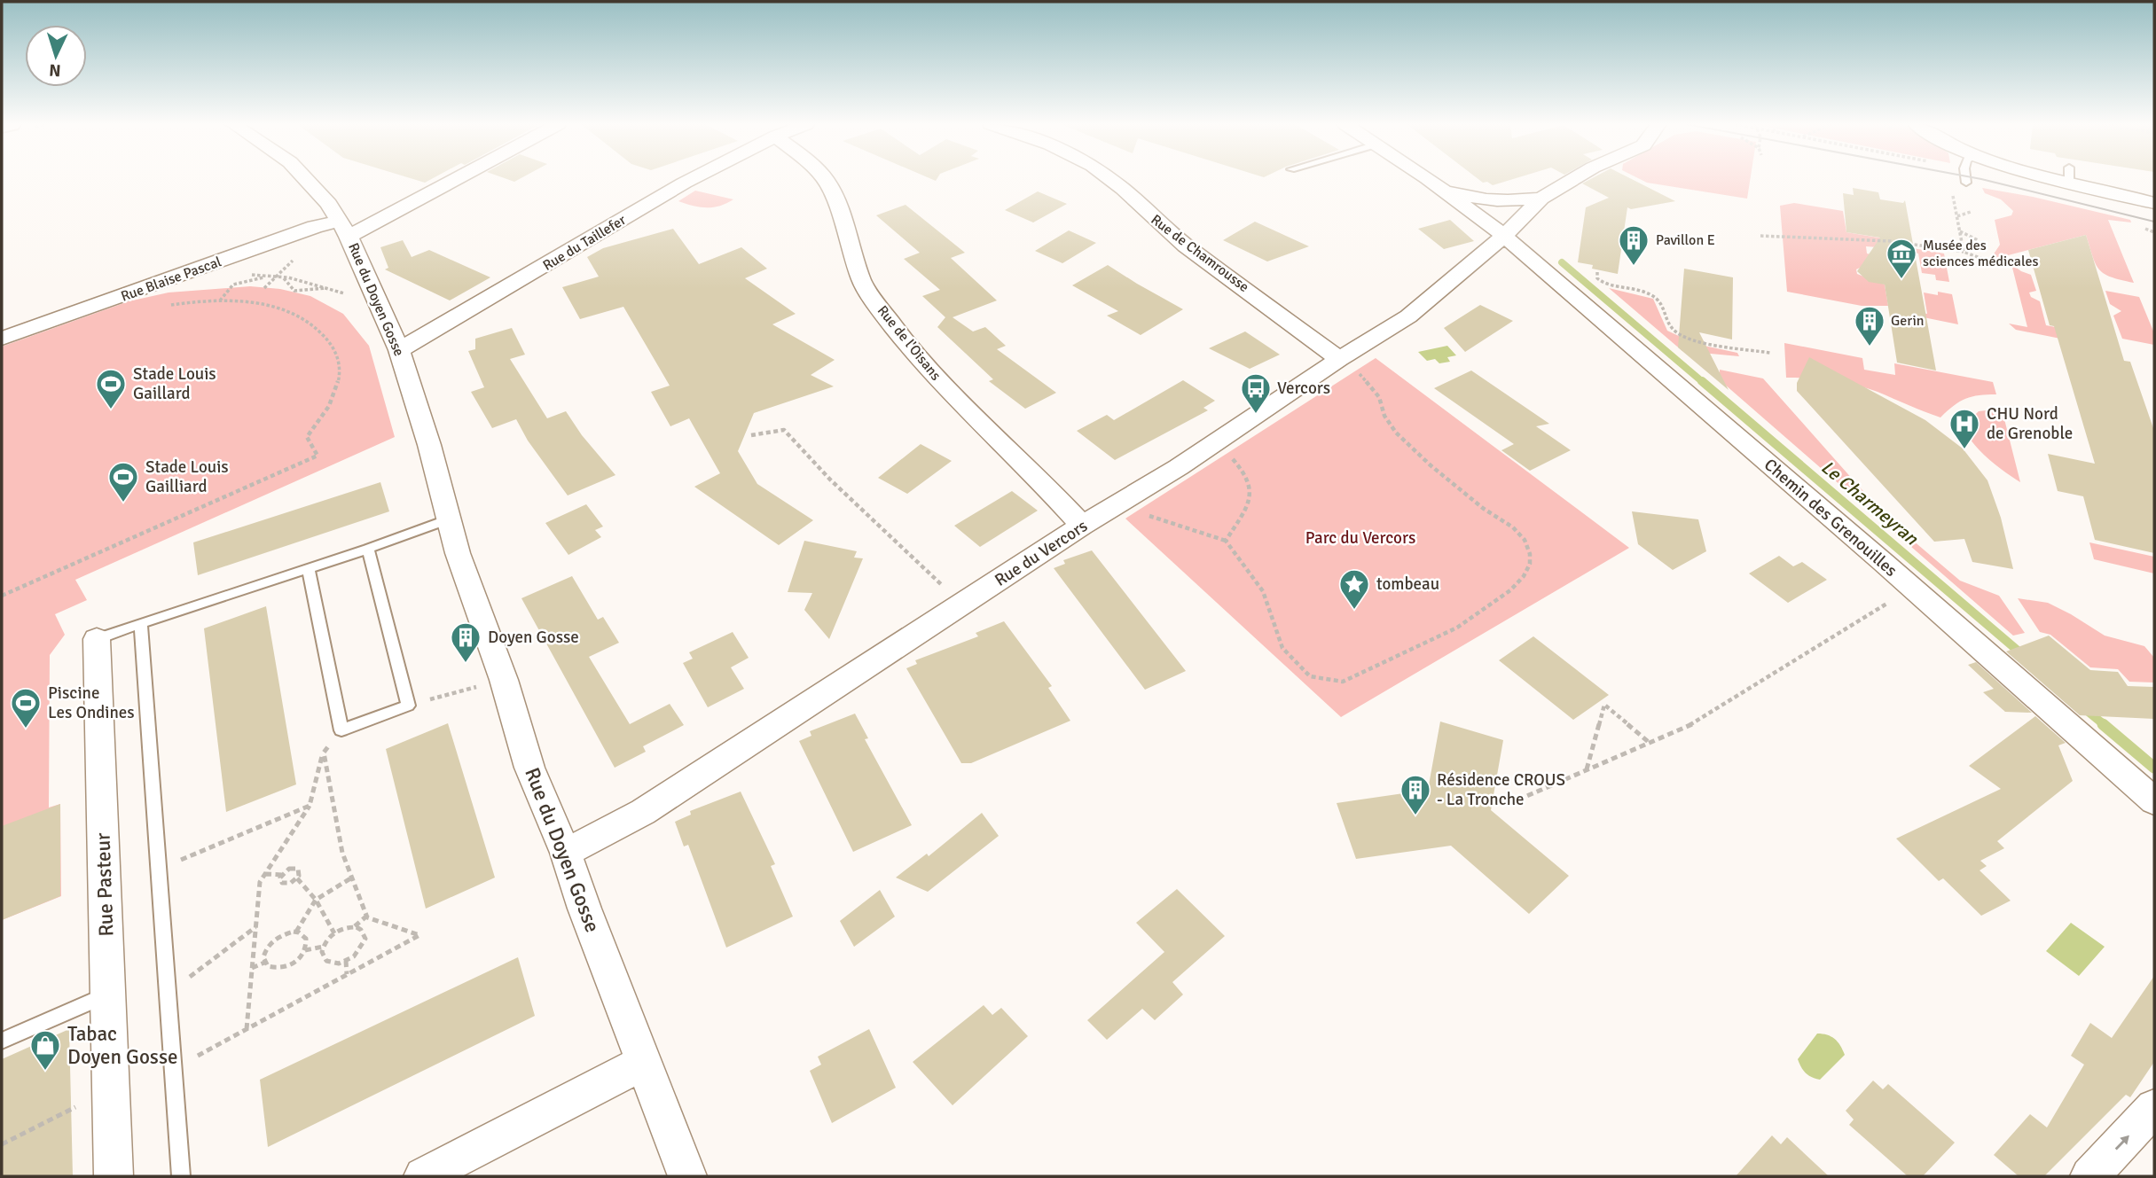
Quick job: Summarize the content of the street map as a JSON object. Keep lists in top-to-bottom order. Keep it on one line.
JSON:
{"streets":{"street":["Rue du Taillefer","Rue de Chamrousse","Rue Blaise Pascal","Rue du Doyen Gosse","Rue de l'Oisans","Chemin des Grenouilles","Rue du Vercors","Rue Pasteur"]},"crossings":[["Rue du Taillefer","Rue du Doyen Gosse"],["Rue de Chamrousse","Rue du Vercors"],["Rue Blaise Pascal","Rue du Doyen Gosse"],["Rue du Doyen Gosse","Rue du Vercors"],["Rue de l'Oisans","Rue du Vercors"],["Chemin des Grenouilles","Rue du Vercors"]],"water":["Le Charmeyran"],"parks":["Parc du Vercors"],"places":{"building":["Pavillon E","Gerin","Doyen Gosse","Résidence CROUS - La Tronche"],"museum":["Musée des sciences médicales"],"sports":["Stade Louis Gaillard","Stade Louis Gailliard","Piscine Les Ondines"],"bus stop":["Vercors"],"hospital":["CHU Nord de Grenoble"],"place":["tombeau"],"shop":["Tabac Doyen Gosse"]},"north":"bottom"}
